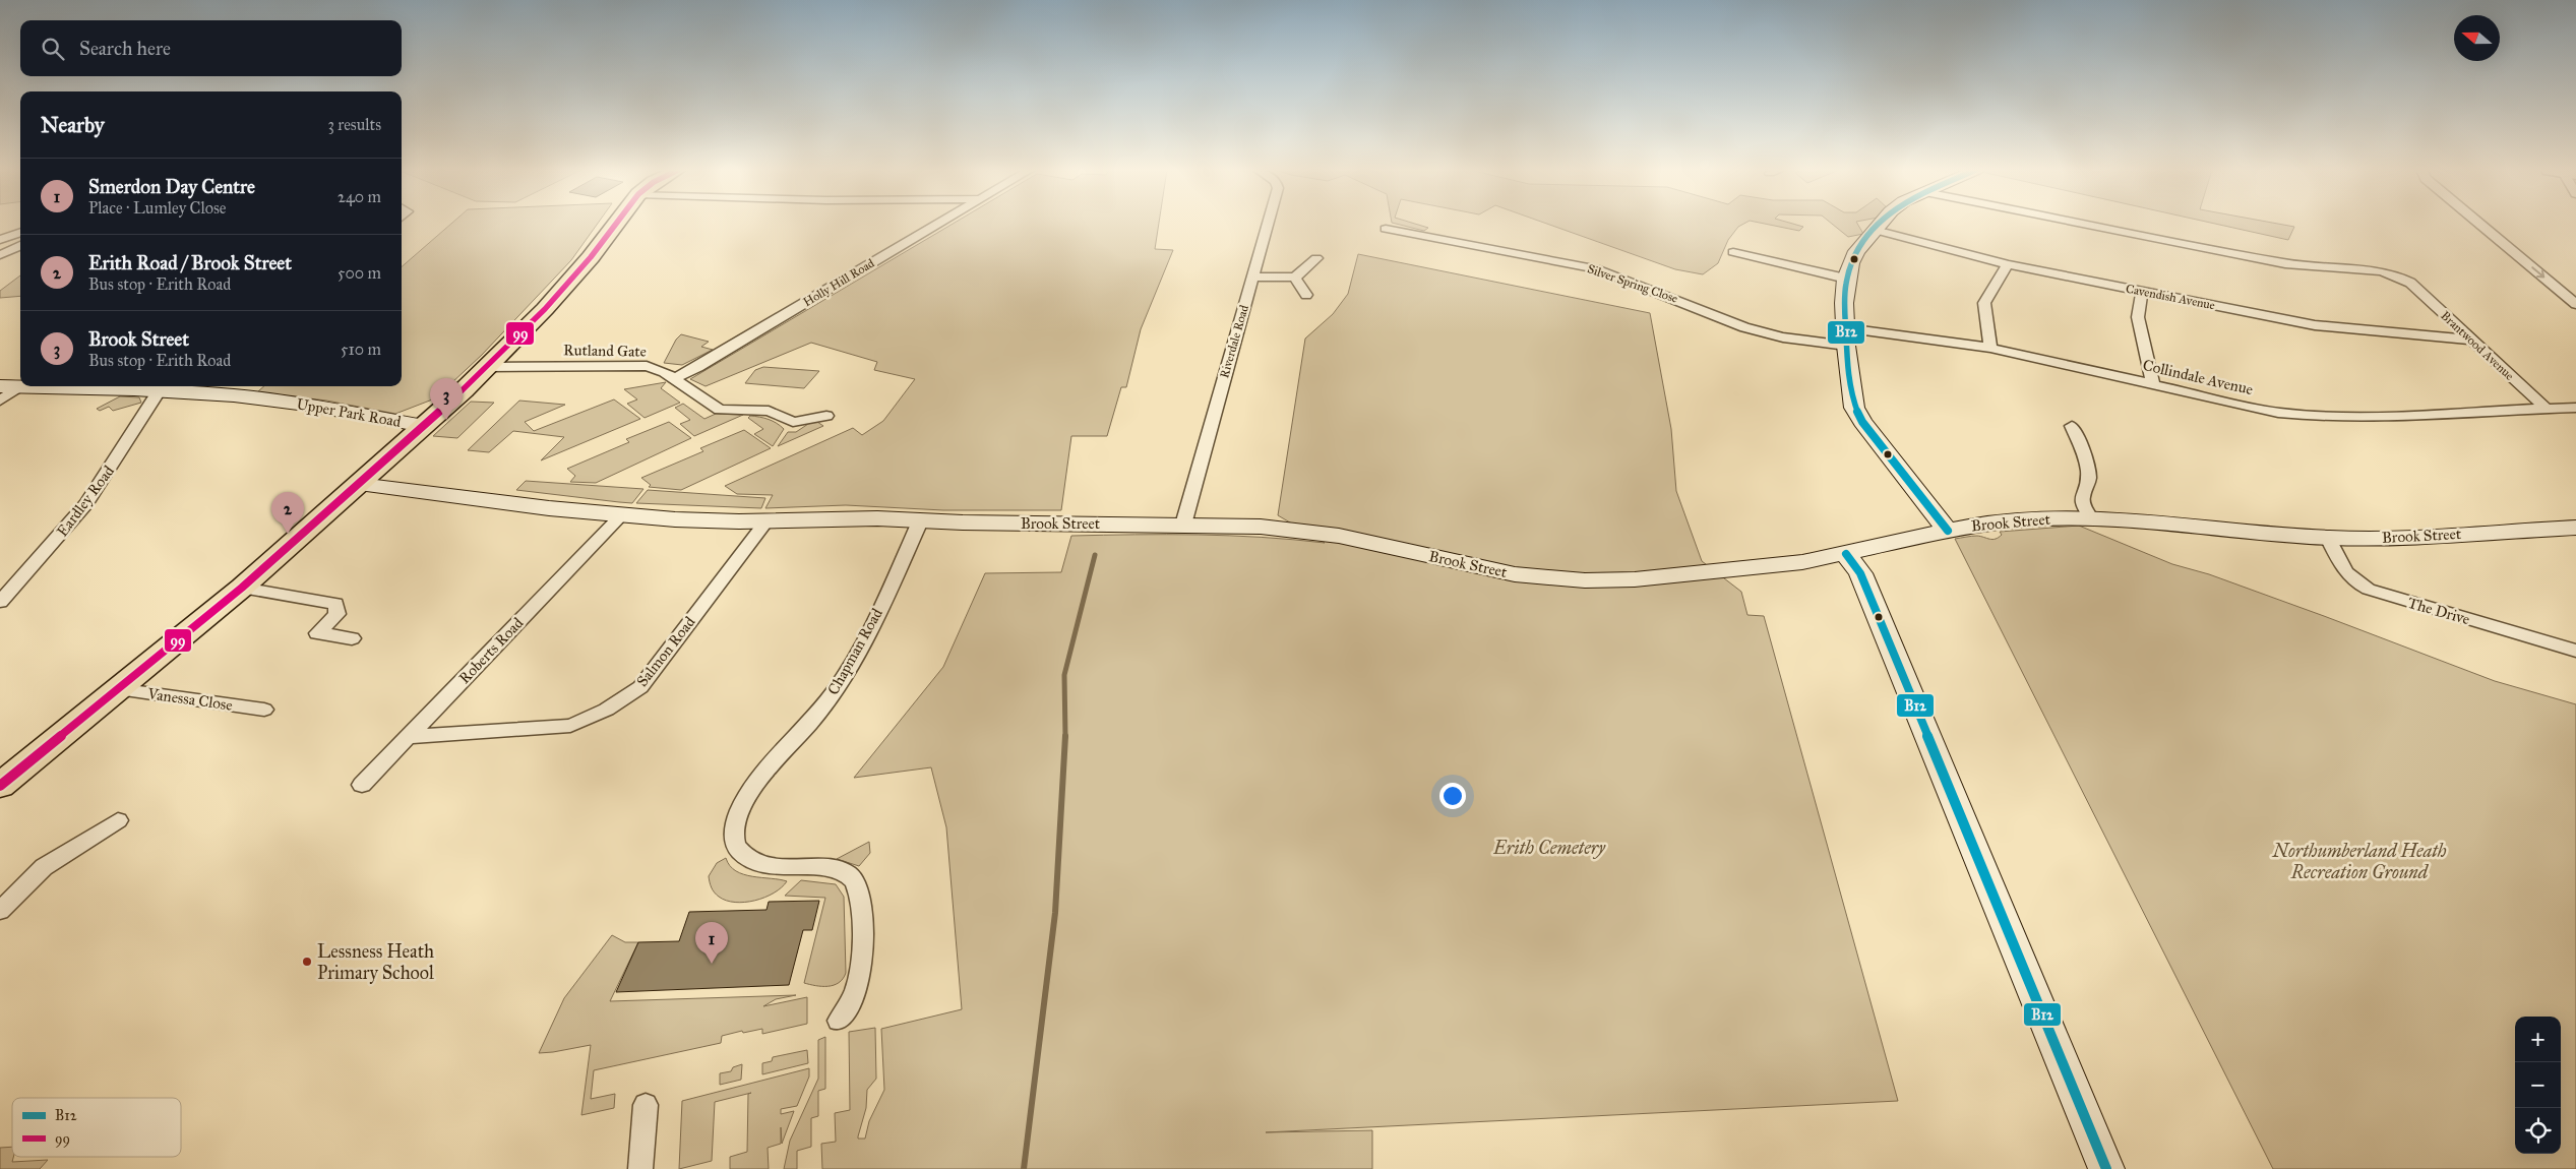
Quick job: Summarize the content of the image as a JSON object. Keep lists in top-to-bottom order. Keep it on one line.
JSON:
{"streets":{"street":["Holly Hill Road","Silver Spring Close","Cavendish Avenue","Riverdale Road","Brantwood Avenue","Rutland Gate","Collindale Avenue","Upper Park Road","Eardley Road","Brook Street","The Drive","Roberts Road","Salmon Road","Chapman Road","Vanessa Close"]},"crossings":[["Holly Hill Road","Rutland Gate"],["Silver Spring Close","Collindale Avenue"],["Cavendish Avenue","Brantwood Avenue"],["Riverdale Road","Brook Street"],["Brantwood Avenue","Collindale Avenue"],["Upper Park Road","Eardley Road"],["Brook Street","The Drive"],["Brook Street","Roberts Road"],["Brook Street","Salmon Road"],["Brook Street","Chapman Road"],["Roberts Road","Salmon Road"]],"parks":["Erith Cemetery","Northumberland Heath Recreation Ground"],"places":["Lessness Heath Primary School"],"lines":["transit line B12","transit line 99"],"legend":["B12","99"],"north":"left","page":{"search":"Search here","heading":["Nearby","3 results"],"list":[{"mark":"1","name":"Smerdon Day Centre","note":"Place · Lumley Close","value":"240 m"},{"mark":"2","name":"Erith Road / Brook Street","note":"Bus stop · Erith Road","value":"500 m"},{"mark":"3","name":"Brook Street","note":"Bus stop · Erith Road","value":"510 m"}],"pins":["3","2","1"],"map_buttons":["+","−"]}}
